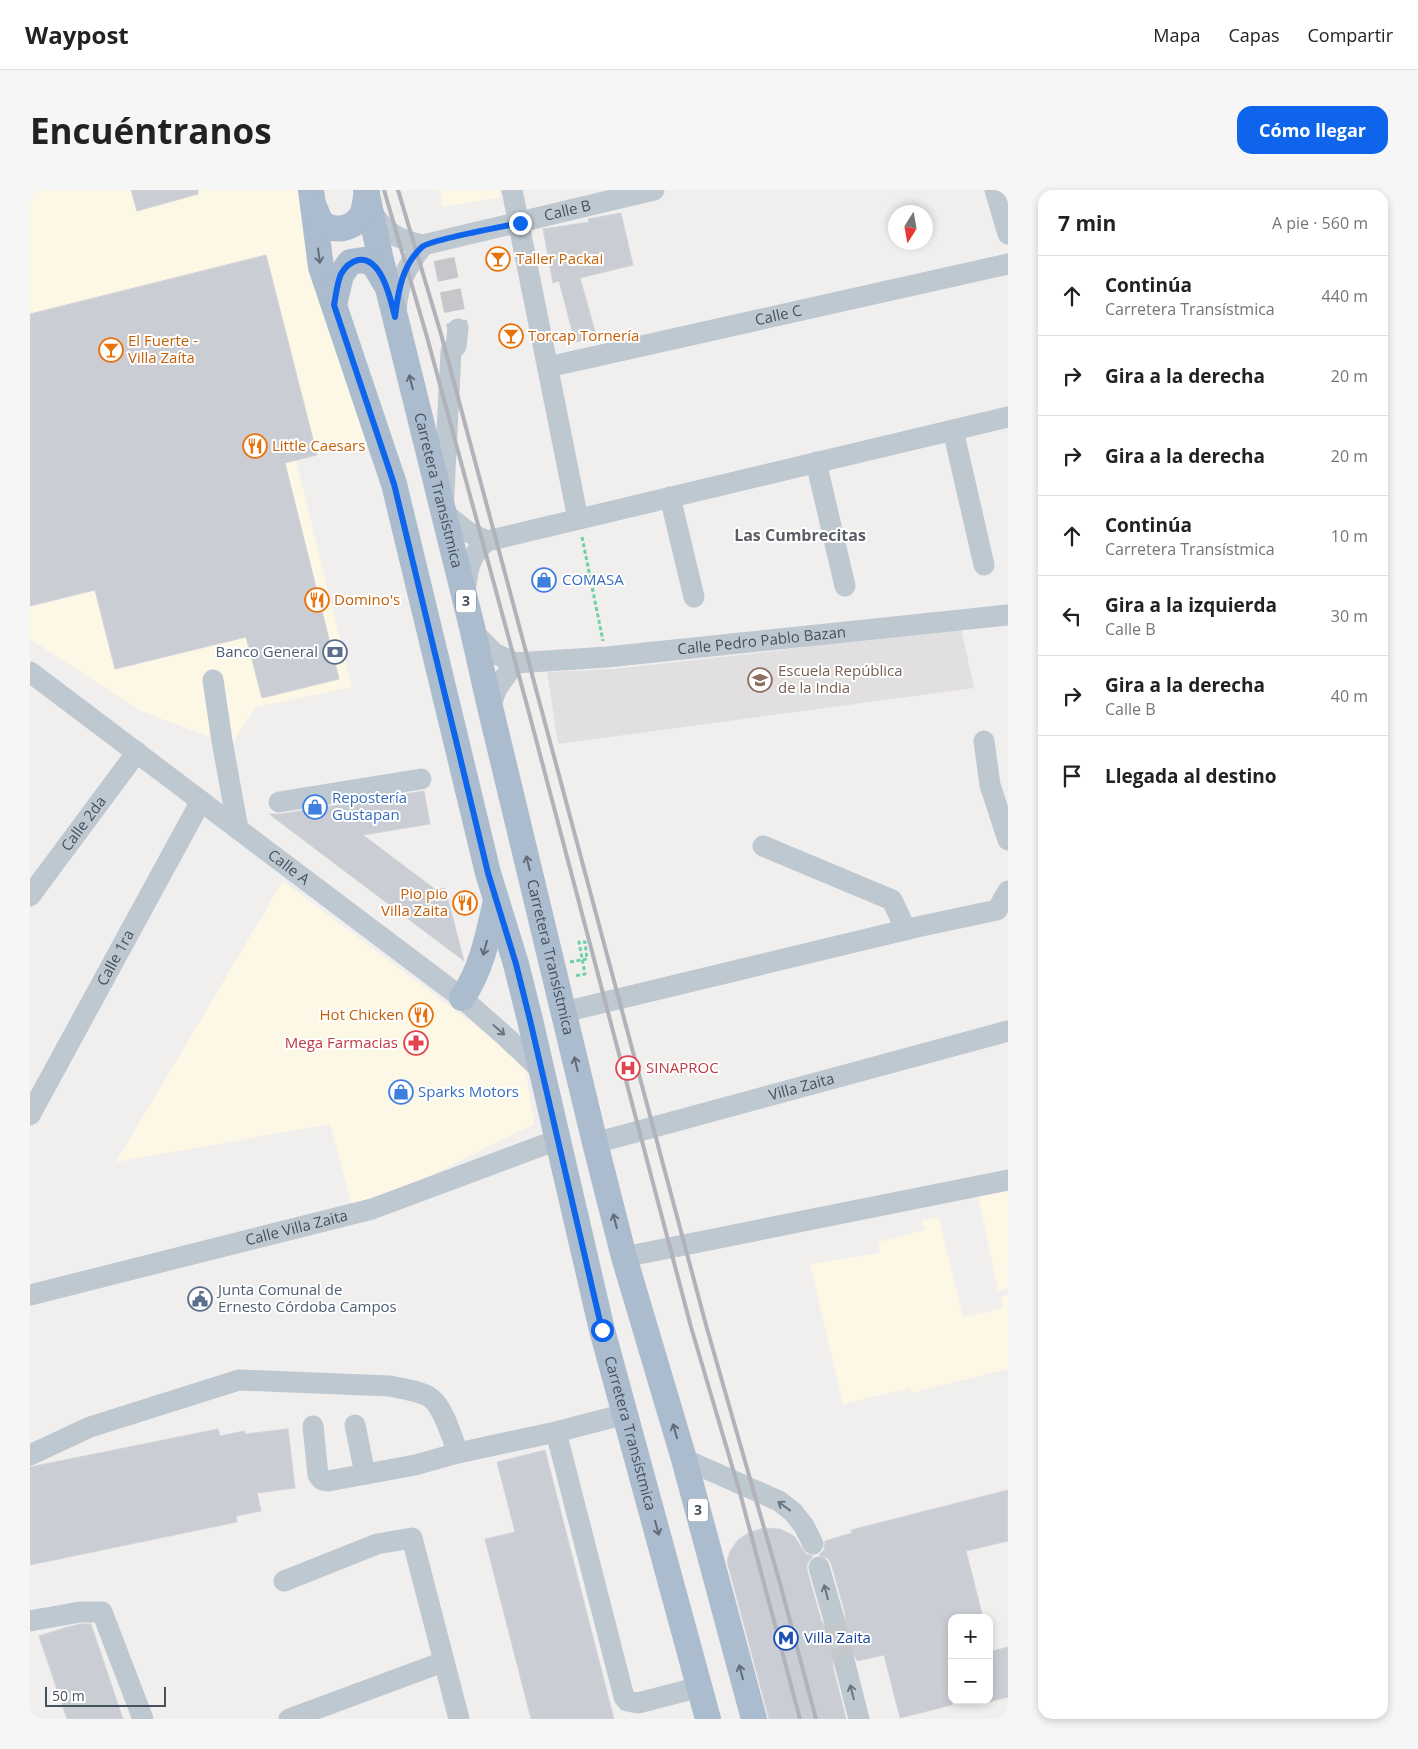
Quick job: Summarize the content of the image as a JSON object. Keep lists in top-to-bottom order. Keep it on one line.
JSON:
{"streets":{"main road":["Carretera Transístmica","3"],"street":["Calle B","Calle C","Calle Pedro Pablo Bazan","Calle 2da","Calle A","Calle 1ra","Villa Zaita","Calle Villa Zaita"]},"crossings":[["Calle B","Carretera Transístmica"],["Carretera Transístmica","Calle A"],["Carretera Transístmica","Villa Zaita"],["Carretera Transístmica","Calle Villa Zaita"],["Calle 2da","Calle A"],["Calle A","Calle 1ra"]],"districts":["Las Cumbrecitas"],"places":{"bar":["Taller Packai","Torcap Tornería","El Fuerte - Villa Zaíta"],"restaurant":["Little Caesars","Domino's","Pio pio Villa Zaita","Hot Chicken"],"shop":["COMASA","Repostería Gustapan","Sparks Motors"],"bank":["Banco General"],"school or university":["Escuela República de la India"],"pharmacy":["Mega Farmacias"],"hospital":["SINAPROC"],"public building":["Junta Comunal de Ernesto Córdoba Campos"],"metro station":["Villa Zaita"]},"scale_bar":"50 m","north":"bottom","page":{"header":"Waypost","nav":["Mapa","Capas","Compartir"],"buttons":"Cómo llegar","title":"Encuéntranos","heading":["7 min","A pie · 560 m"],"list":[["Continúa","Carretera Transístmica","440 m"],["Gira a la derecha","20 m"],["Gira a la derecha","20 m"],["Continúa","Carretera Transístmica","10 m"],["Gira a la izquierda","Calle B","30 m"],["Gira a la derecha","Calle B","40 m"],"Llegada al destino"],"map_buttons":["+","−"],"scale":"50 m"}}
